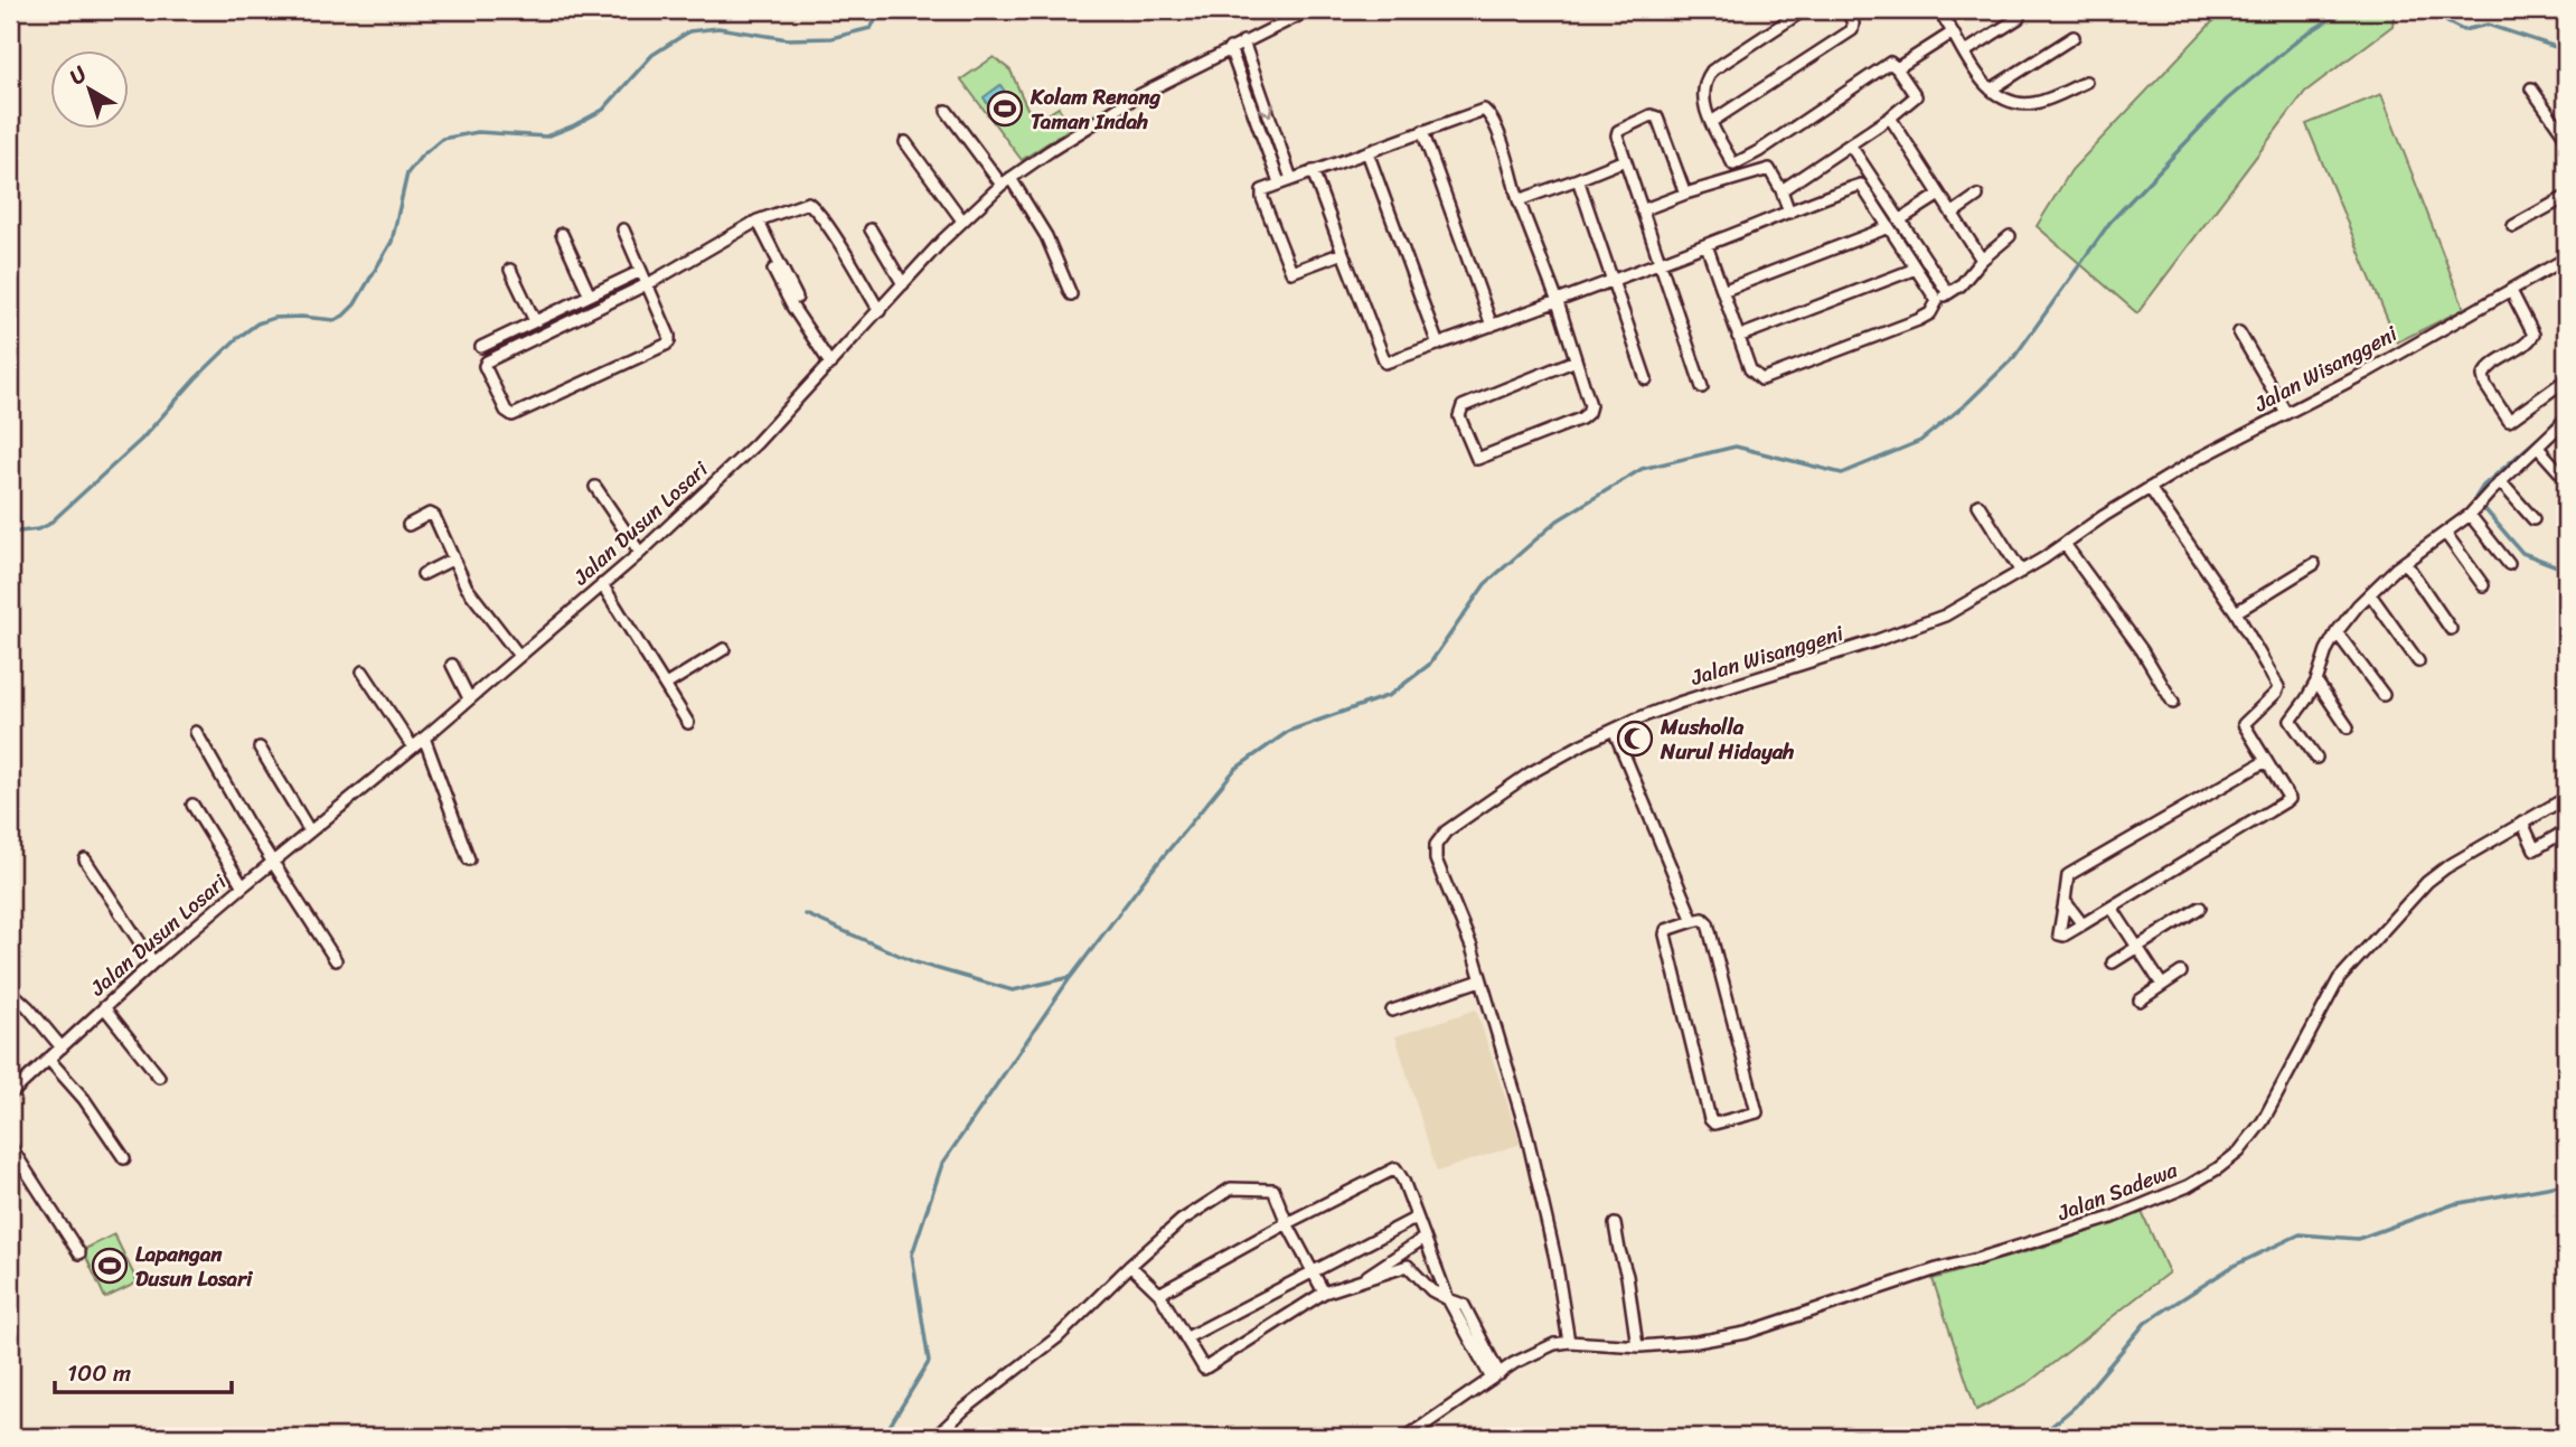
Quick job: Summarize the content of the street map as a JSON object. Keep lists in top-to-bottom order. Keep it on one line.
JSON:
{"streets":{"street":["Jalan Wisanggeni","Jalan Dusun Losari","Jalan Sadewa"]},"crossings":[["Jalan Wisanggeni","Jalan Sadewa"]],"places":{"sports":["Kolam Renang Taman Indah","Lapangan Dusun Losari"],"mosque":["Musholla Nurul Hidayah"]},"scale_bar":"100 m","north":"top left"}
